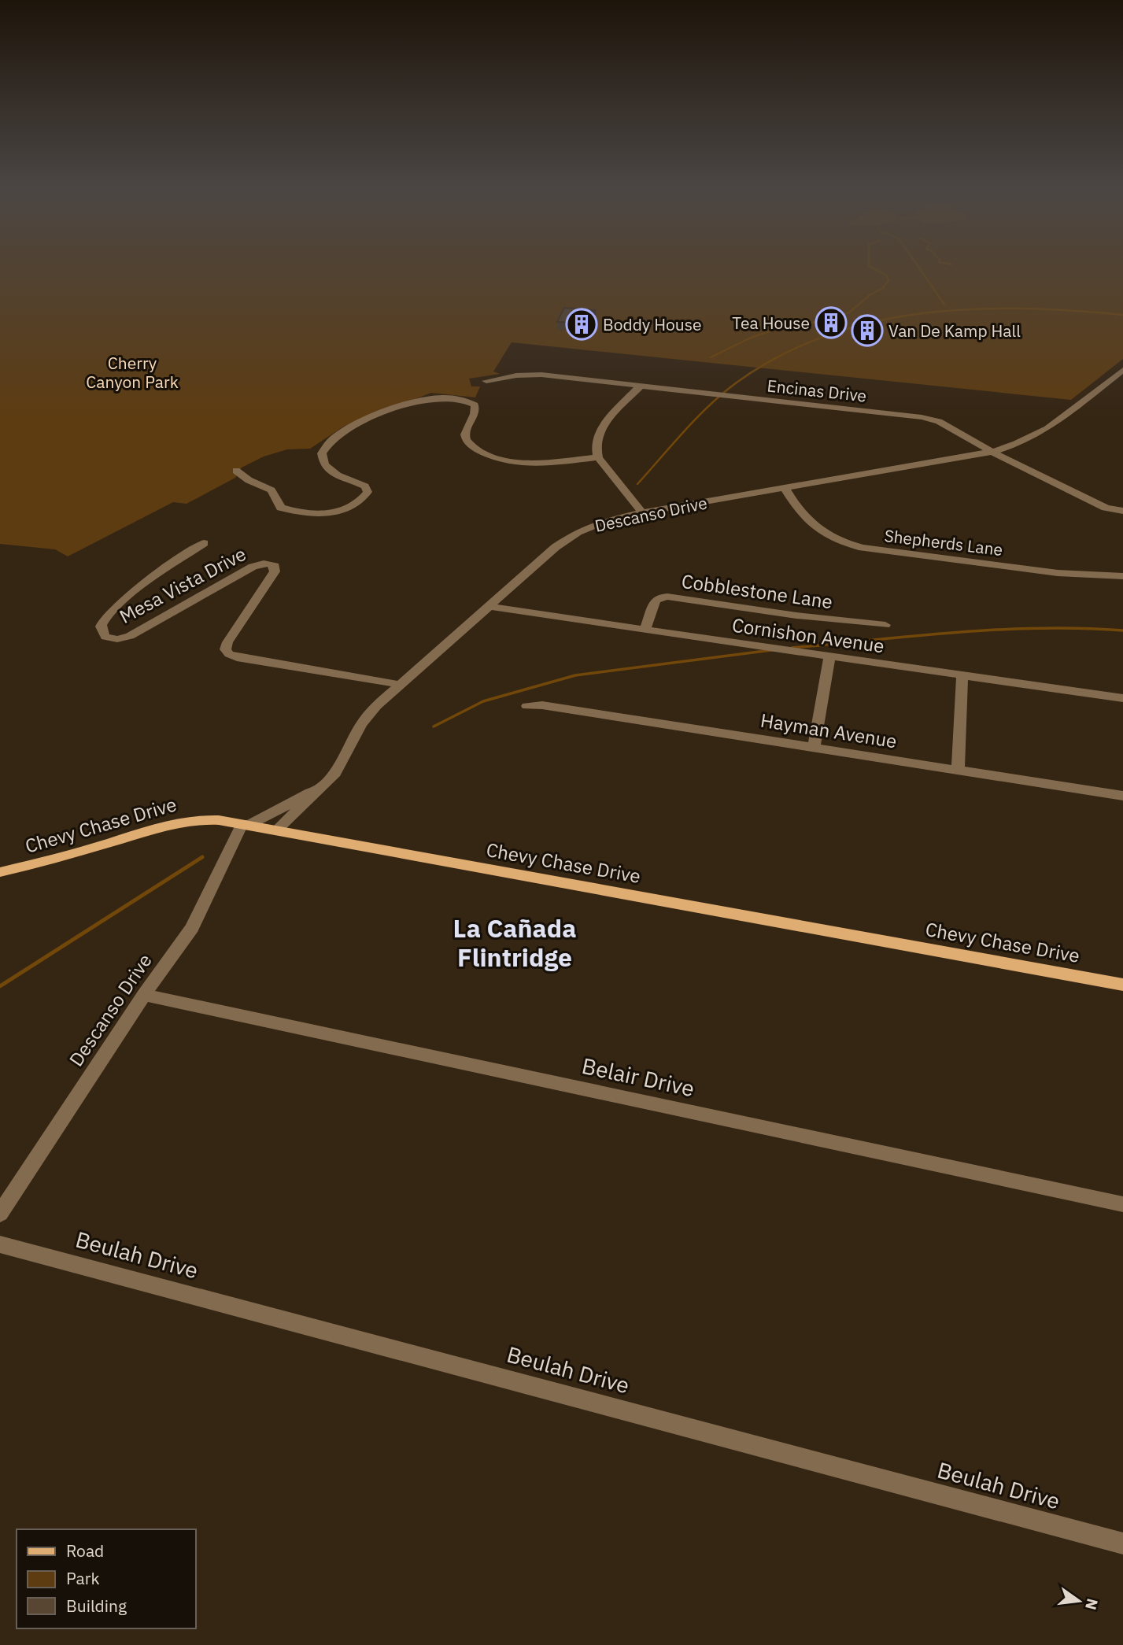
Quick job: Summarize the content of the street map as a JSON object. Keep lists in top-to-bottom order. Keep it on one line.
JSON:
{"streets":{"main road":["Chevy Chase Drive"],"street":["Encinas Drive","Descanso Drive","Shepherds Lane","Mesa Vista Drive","Cobblestone Lane","Cornishon Avenue","Hayman Avenue","Belair Drive","Beulah Drive"]},"crossings":[["Encinas Drive","Descanso Drive"],["Descanso Drive","Shepherds Lane"],["Descanso Drive","Mesa Vista Drive"],["Descanso Drive","Cornishon Avenue"],["Descanso Drive","Chevy Chase Drive"],["Descanso Drive","Belair Drive"],["Cobblestone Lane","Cornishon Avenue"]],"districts":["La Cañada Flintridge"],"parks":["Cherry Canyon Park"],"places":{"building":["Tea House","Boddy House","Van De Kamp Hall"]},"legend":["Road","Park","Building"],"north":"right"}
